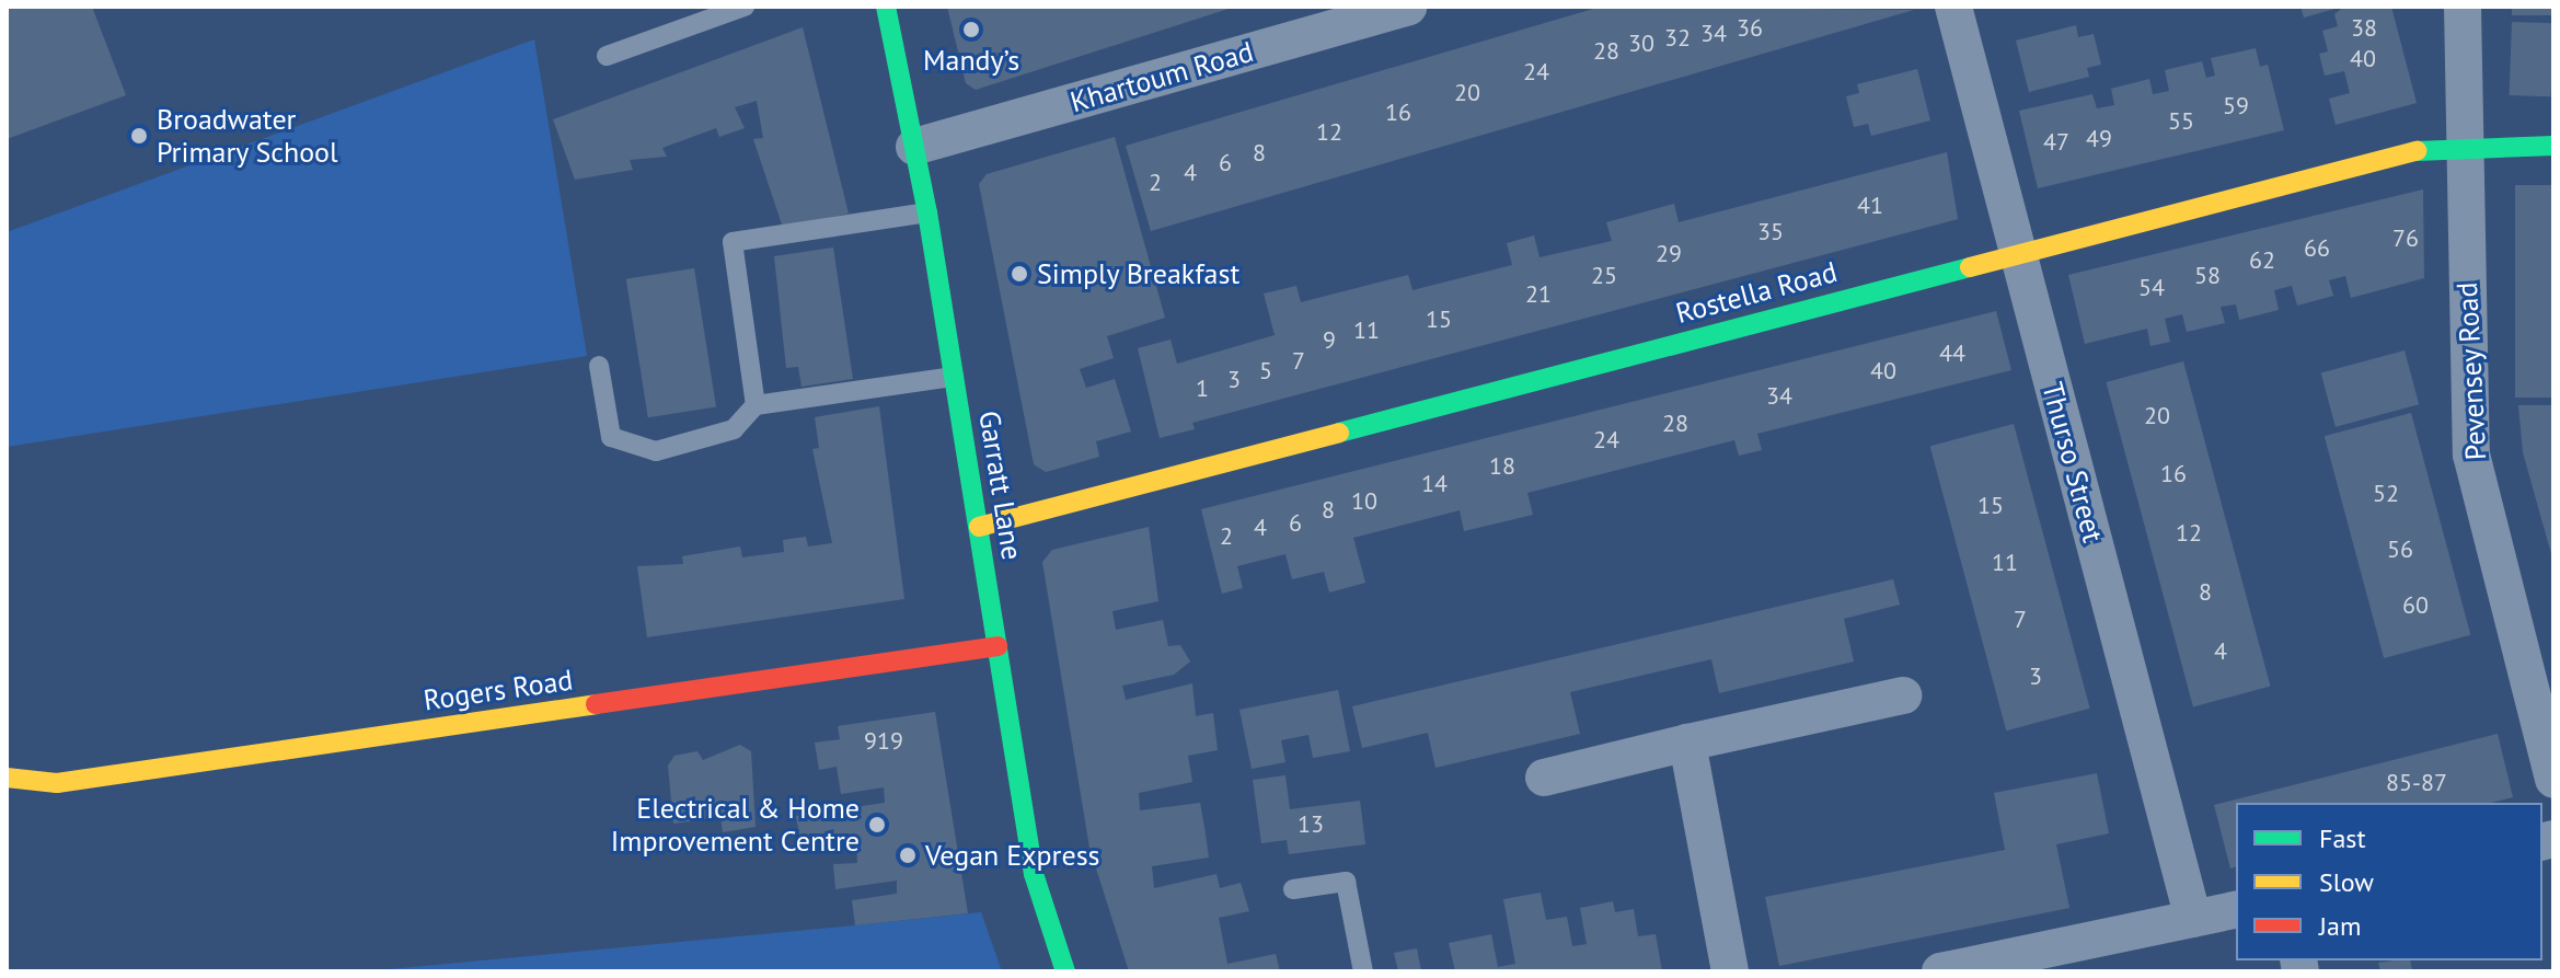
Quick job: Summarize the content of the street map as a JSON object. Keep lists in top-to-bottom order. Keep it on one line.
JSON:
{"streets":{"street":["Khartoum Road","Rostella Road","Pevensey Road","Thurso Street","Garratt Lane","Rogers Road"]},"crossings":[["Khartoum Road","Garratt Lane"],["Rostella Road","Pevensey Road"],["Rostella Road","Thurso Street"],["Rostella Road","Garratt Lane"],["Garratt Lane","Rogers Road"]],"places":["Mandy’s","Broadwater Primary School","Simply Breakfast","Electrical & Home Improvement Centre","Vegan Express"],"house_numbers":["36","38","34","32","30","28","40","24","20","59","16","55","12","49","47","8","6","4","2","41","35","76","66","29","62","25","58","54","21","15","11","9","44","7","5","40","3","1","34","20","28","24","18","16","14","52","10","15","8","6","4","12","2","56","11","8","60","7","4","3","919","85-87","13"],"legend":["Fast","Slow","Jam"]}
